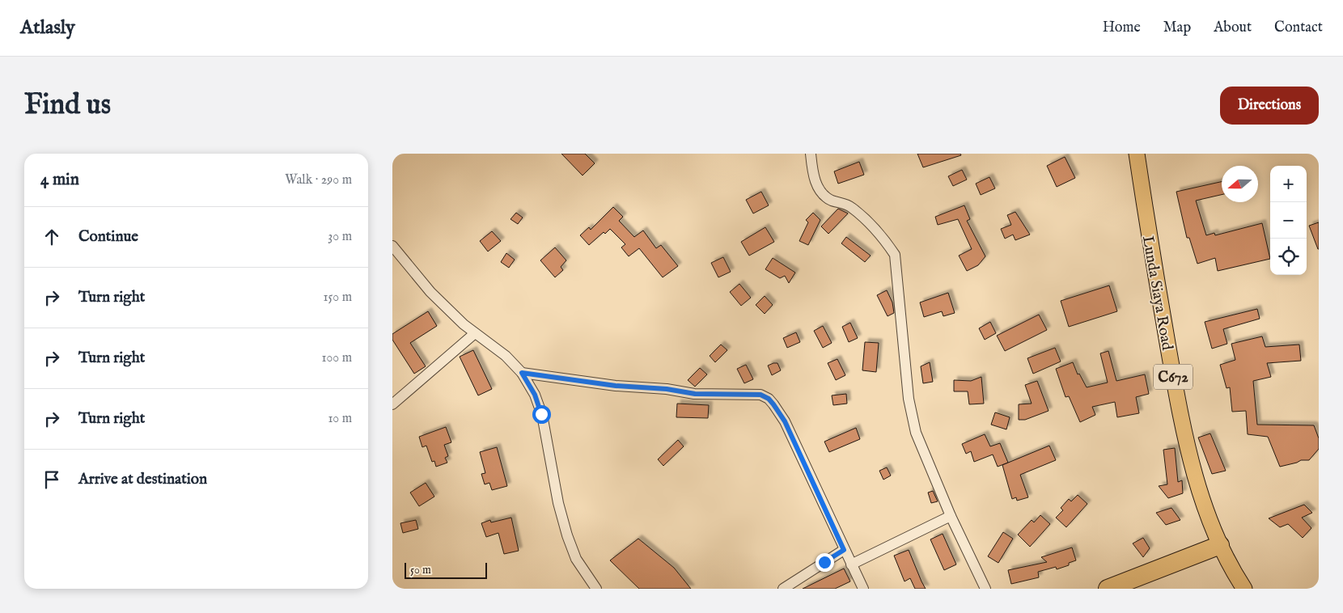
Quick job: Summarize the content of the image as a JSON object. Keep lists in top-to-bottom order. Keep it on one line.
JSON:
{"streets":{"main road":["Lunda Siaya Road","C672"]},"scale_bar":"50 m","north":"left","page":{"header":"Atlasly","nav":["Home","Map","About","Contact"],"buttons":"Directions","title":"Find us","heading":["4 min","Walk · 290 m"],"map_buttons":["+","−"],"list":[["Continue","30 m"],["Turn right","150 m"],["Turn right","100 m"],["Turn right","10 m"],"Arrive at destination"],"scale":"50 m"}}
